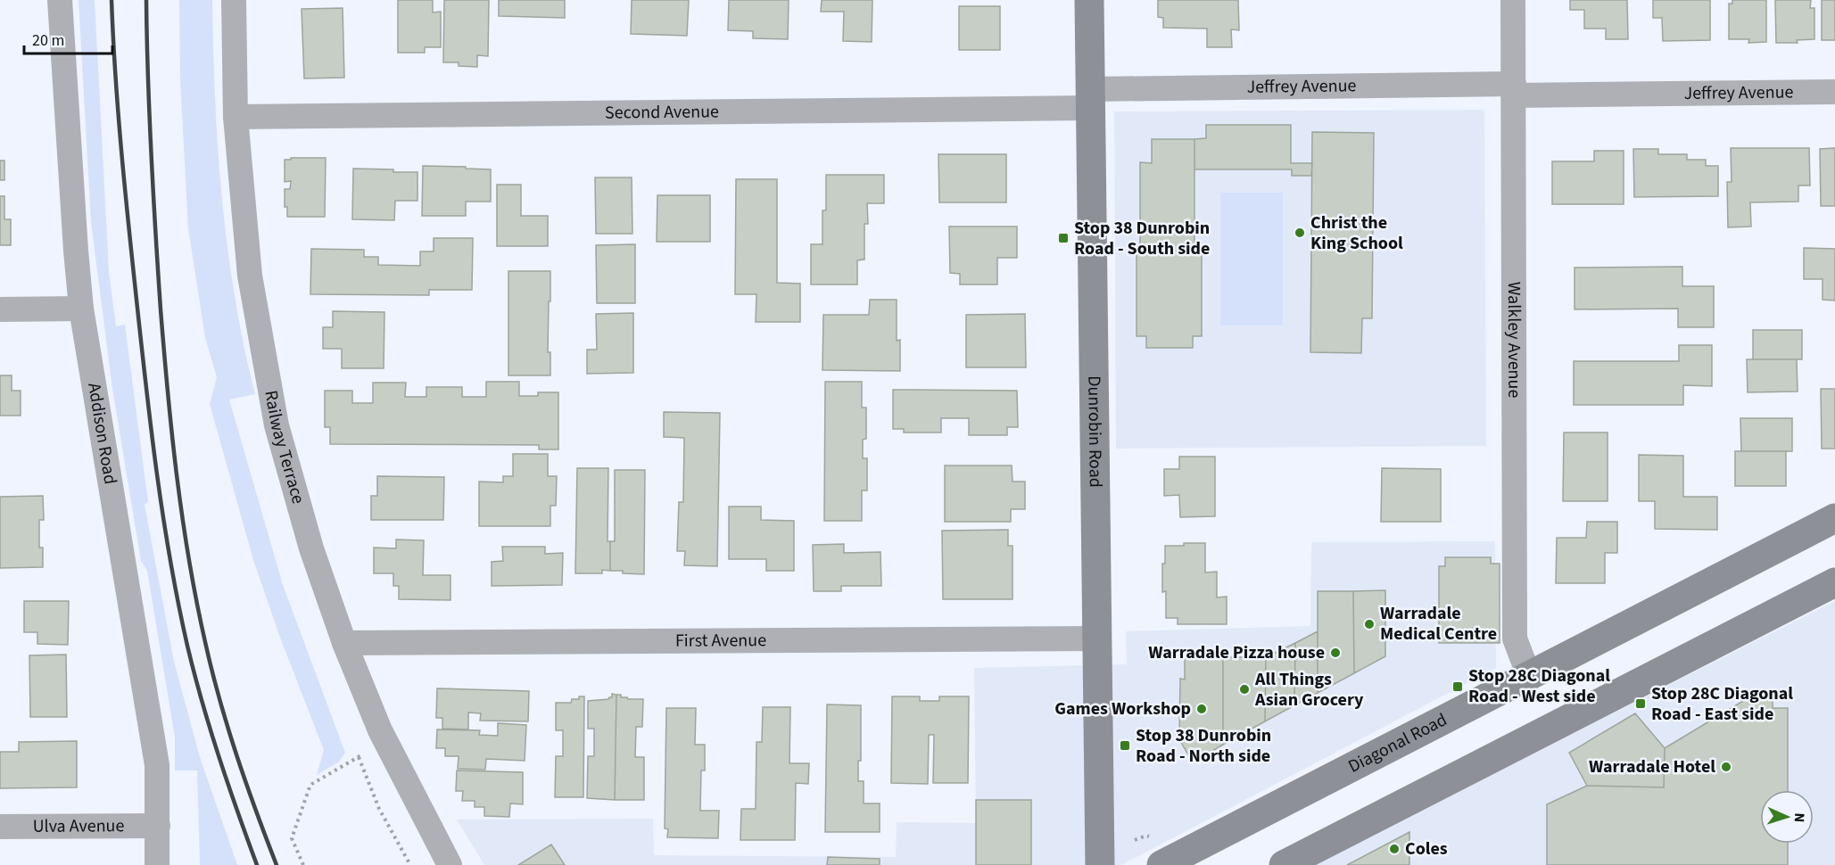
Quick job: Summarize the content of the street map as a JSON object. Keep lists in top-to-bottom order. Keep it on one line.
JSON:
{"streets":{"main road":["Dunrobin Road","Diagonal Road"],"street":["Jeffrey Avenue","Second Avenue","Walkley Avenue","Addison Road","Railway Terrace","First Avenue","Ulva Avenue"]},"crossings":[["Jeffrey Avenue","Second Avenue"],["Jeffrey Avenue","Walkley Avenue"],["Jeffrey Avenue","Dunrobin Road"],["Second Avenue","Dunrobin Road"],["Second Avenue","Railway Terrace"],["Walkley Avenue","Diagonal Road"],["Dunrobin Road","First Avenue"],["Addison Road","Ulva Avenue"],["Railway Terrace","First Avenue"]],"places":{"other":["Christ the King School","Warradale Medical Centre","Warradale Pizza house","All Things Asian Grocery","Games Workshop","Warradale Hotel","Coles"],"transit":["Stop 38 Dunrobin Road - South side","Stop 28C Diagonal Road - West side","Stop 28C Diagonal Road - East side","Stop 38 Dunrobin Road - North side"]},"scale_bar":"20 m","north":"right"}
